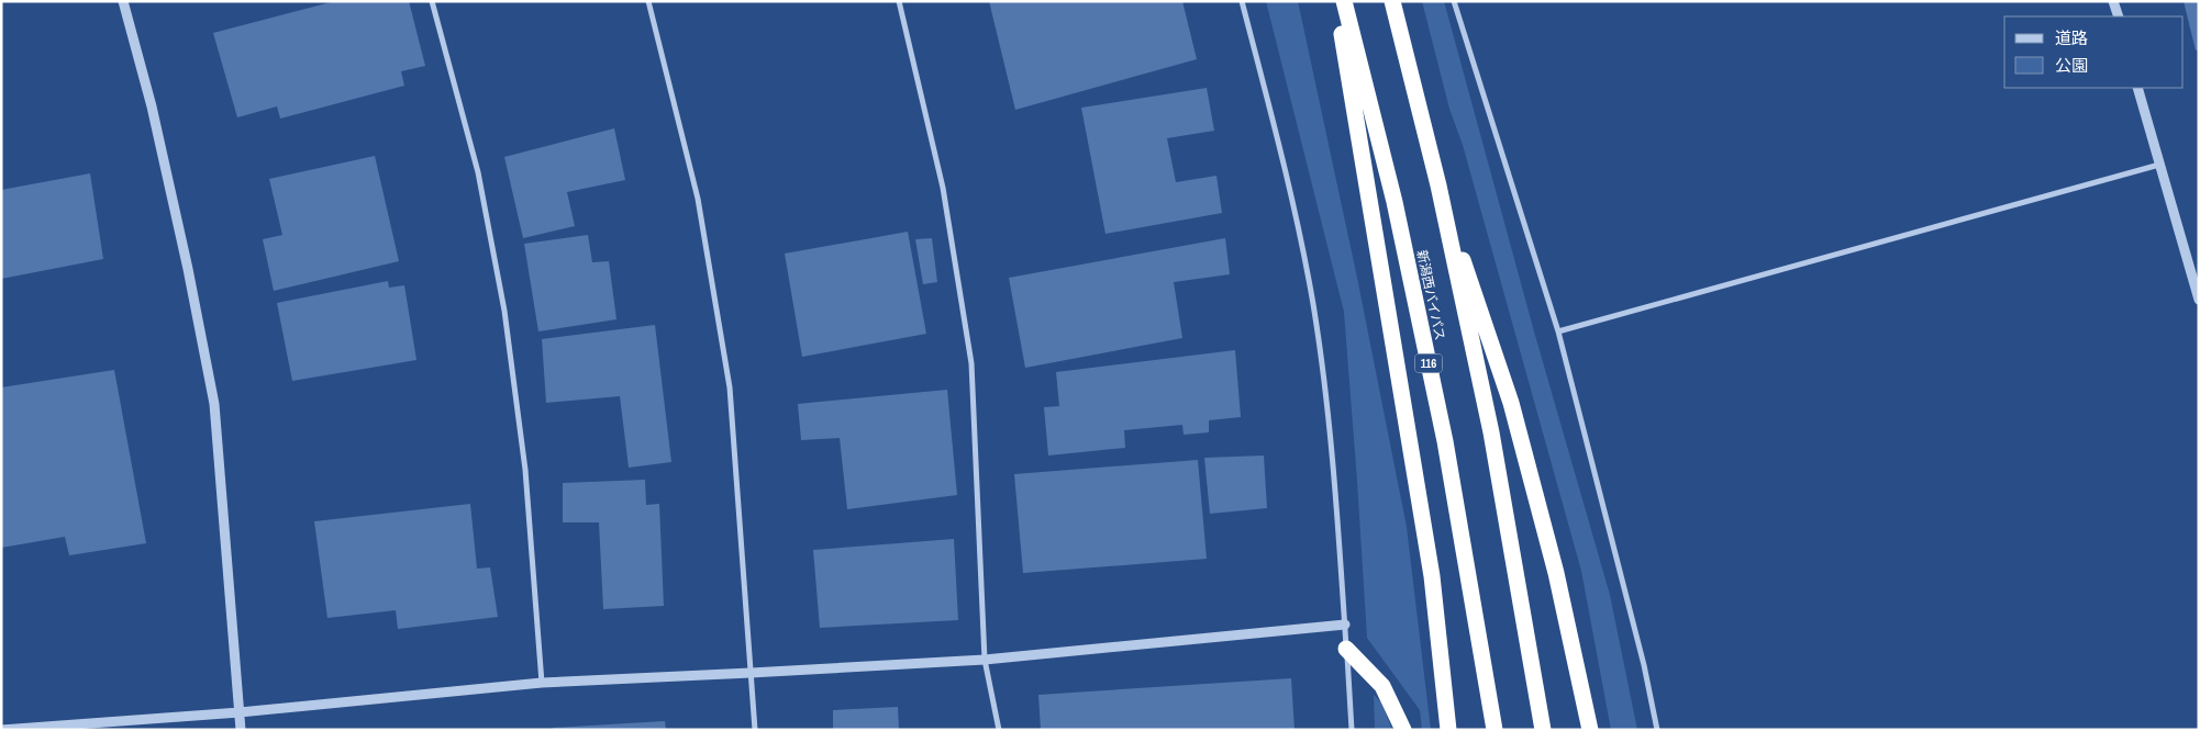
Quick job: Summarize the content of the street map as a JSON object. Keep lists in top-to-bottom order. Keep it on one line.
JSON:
{"streets":{"highway":["新潟西バイパス","116"]},"legend":["道路","公園"]}
